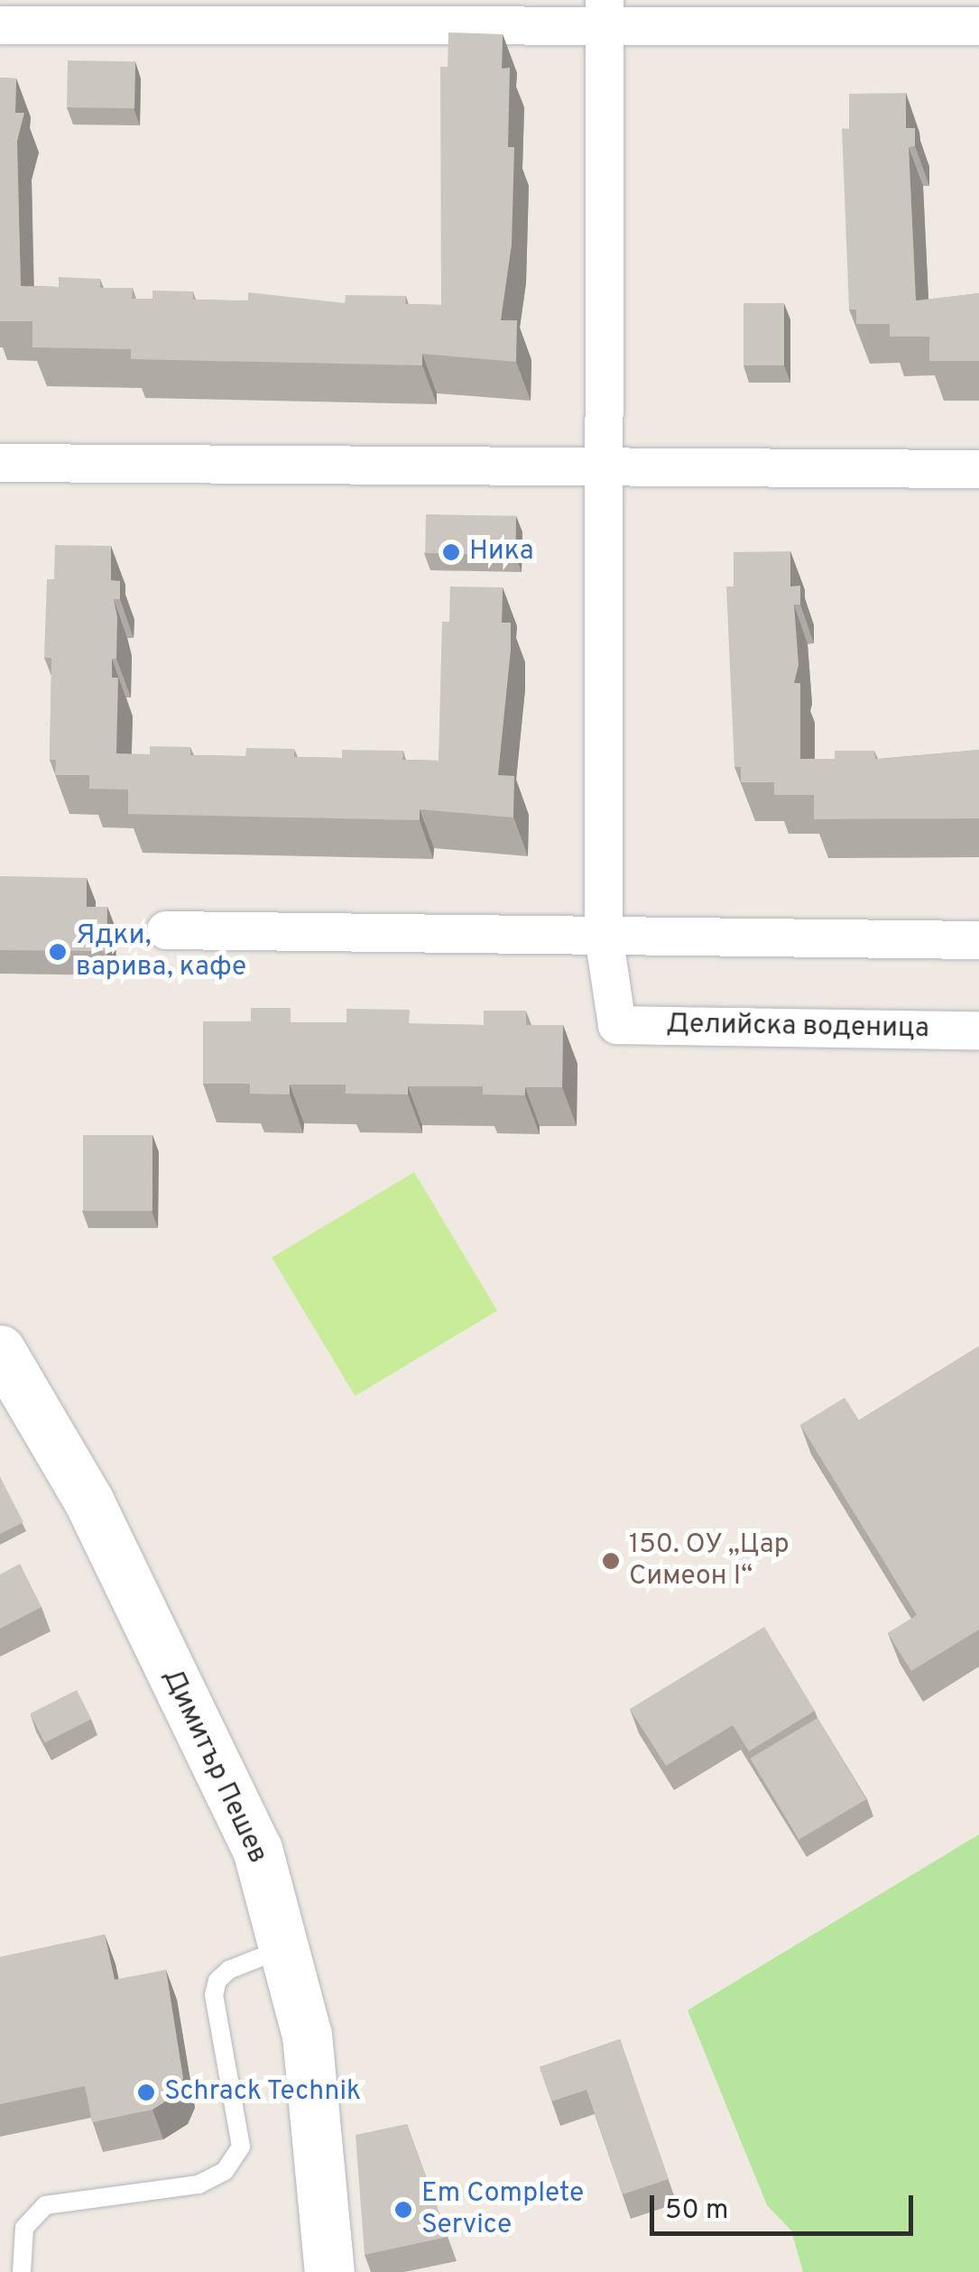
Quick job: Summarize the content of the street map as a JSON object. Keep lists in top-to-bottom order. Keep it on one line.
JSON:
{"streets":{"main road":["Димитър Пешев"],"street":["Делийска воденица"]},"places":["Ника","Ядки, варива, кафе","150. ОУ „Цар Симеон I“","Schrack Technik","Em Complete Service"],"scale_bar":"50 m"}
